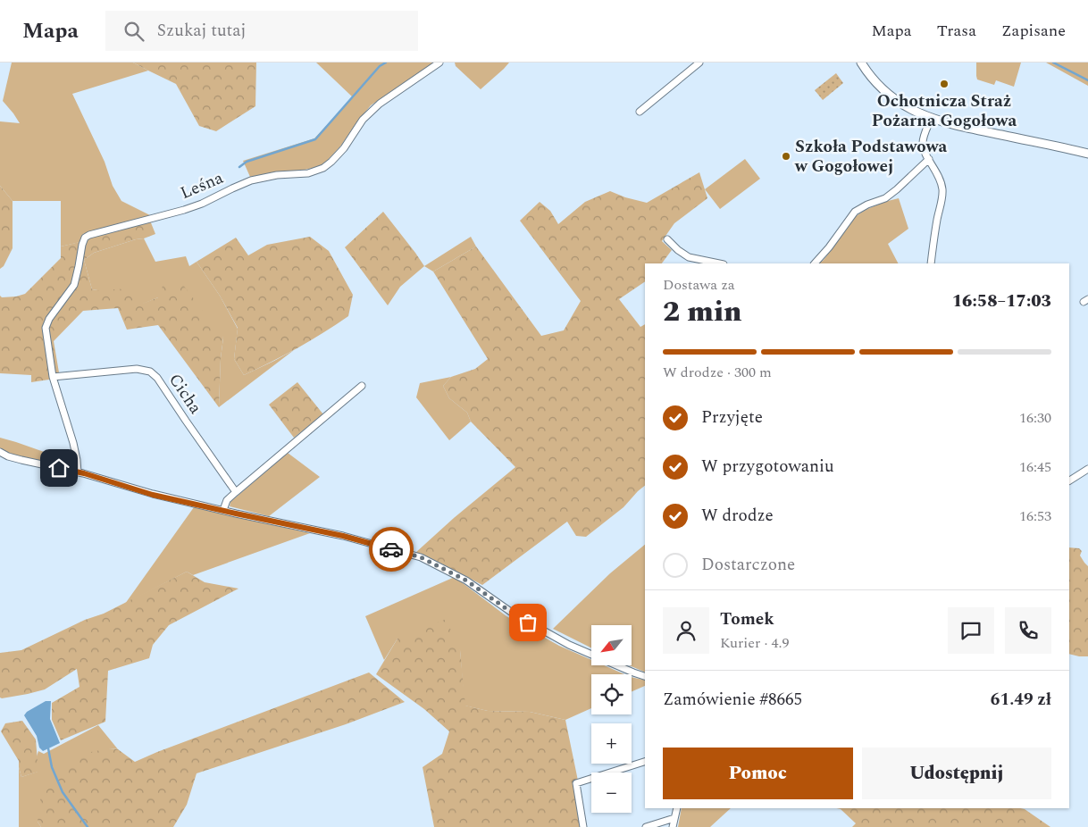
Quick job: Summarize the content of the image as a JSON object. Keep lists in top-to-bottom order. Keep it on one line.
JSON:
{"streets":{"street":["Leśna","Cicha"]},"crossings":[["Leśna","Cicha"]],"places":["Ochotnicza Straż Pożarna Gogołowa","Szkoła Podstawowa w Gogołowej"],"north":"bottom left","page":{"header":"Mapa","search":"Szukaj tutaj","nav":["Mapa","Trasa","Zapisane"],"heading":["2 min","Dostawa za","16:58–17:03"],"panel":["Tomek","Kurier · 4.9","Zamówienie #8665","61.49 zł"],"bar":"W drodze · 300 m","list":[["Przyjęte","16:30"],["W przygotowaniu","16:45"],["W drodze","16:53"],"Dostarczone"],"map_buttons":["+","−"],"buttons":["Pomoc","Udostępnij"]}}
